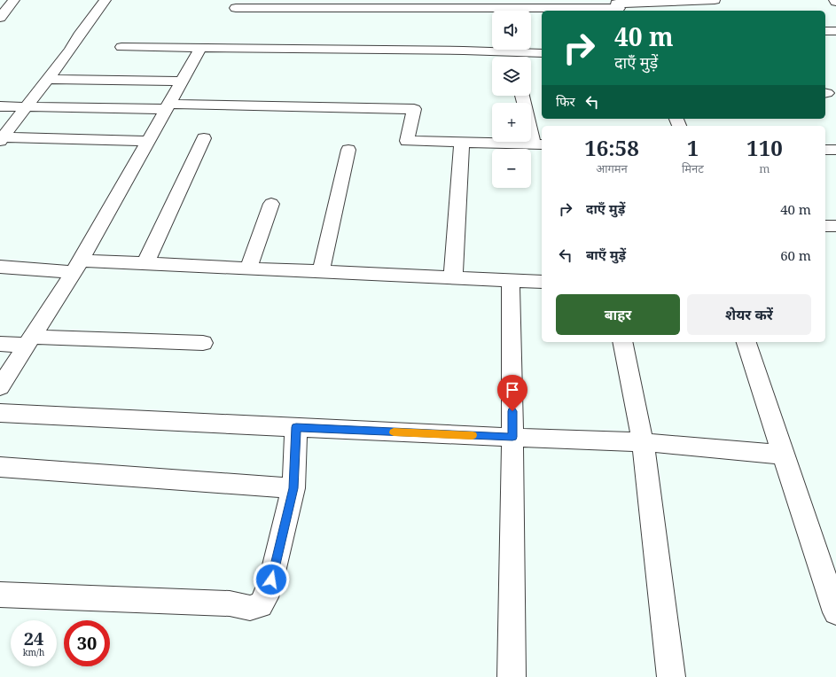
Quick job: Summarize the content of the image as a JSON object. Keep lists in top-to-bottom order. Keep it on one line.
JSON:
{"page":{"map_buttons":["+","−"],"turn":["40 m","दाएँ मुड़ें"],"then":"फिर","eta":["16:58","आगमन","1","मिनट","110","m"],"list":[{"name":"दाएँ मुड़ें","value":"40 m"},{"name":"बाएँ मुड़ें","value":"60 m"}],"buttons":["बाहर","शेयर करें"],"speed":"24 km/h","limit":"30"}}
